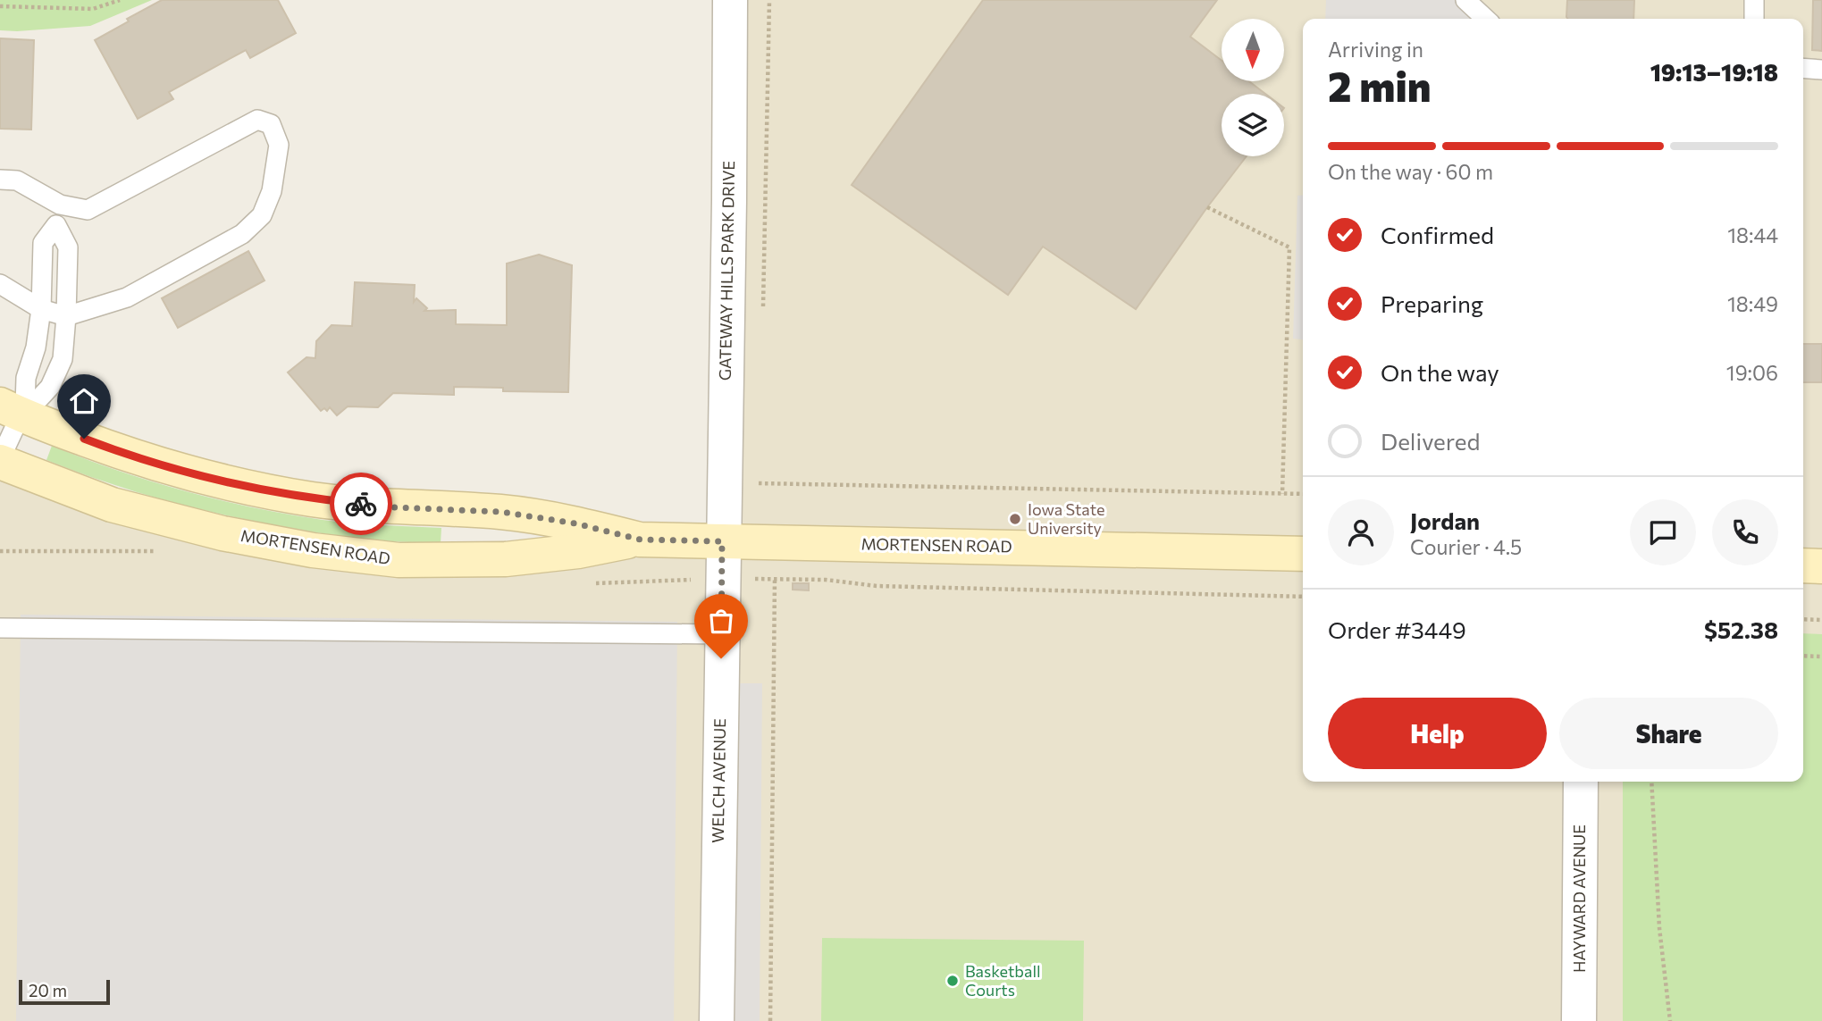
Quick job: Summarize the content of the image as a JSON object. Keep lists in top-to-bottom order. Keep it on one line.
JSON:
{"streets":{"street":["GATEWAY HILLS PARK DRIVE","MORTENSEN ROAD","WELCH AVENUE","HAYWARD AVENUE"]},"crossings":[["GATEWAY HILLS PARK DRIVE","MORTENSEN ROAD"],["GATEWAY HILLS PARK DRIVE","WELCH AVENUE"],["MORTENSEN ROAD","WELCH AVENUE"]],"places":["Iowa State University","Basketball Courts"],"scale_bar":"20 m","north":"bottom","page":{"heading":["2 min","Arriving in","19:13–19:18"],"panel":["Jordan","Courier · 4.5","Order #3449","$52.38"],"bar":"On the way · 60 m","list":[["Confirmed","18:44"],["Preparing","18:49"],["On the way","19:06"],"Delivered"],"buttons":["Help","Share"],"scale":"20 m"}}
